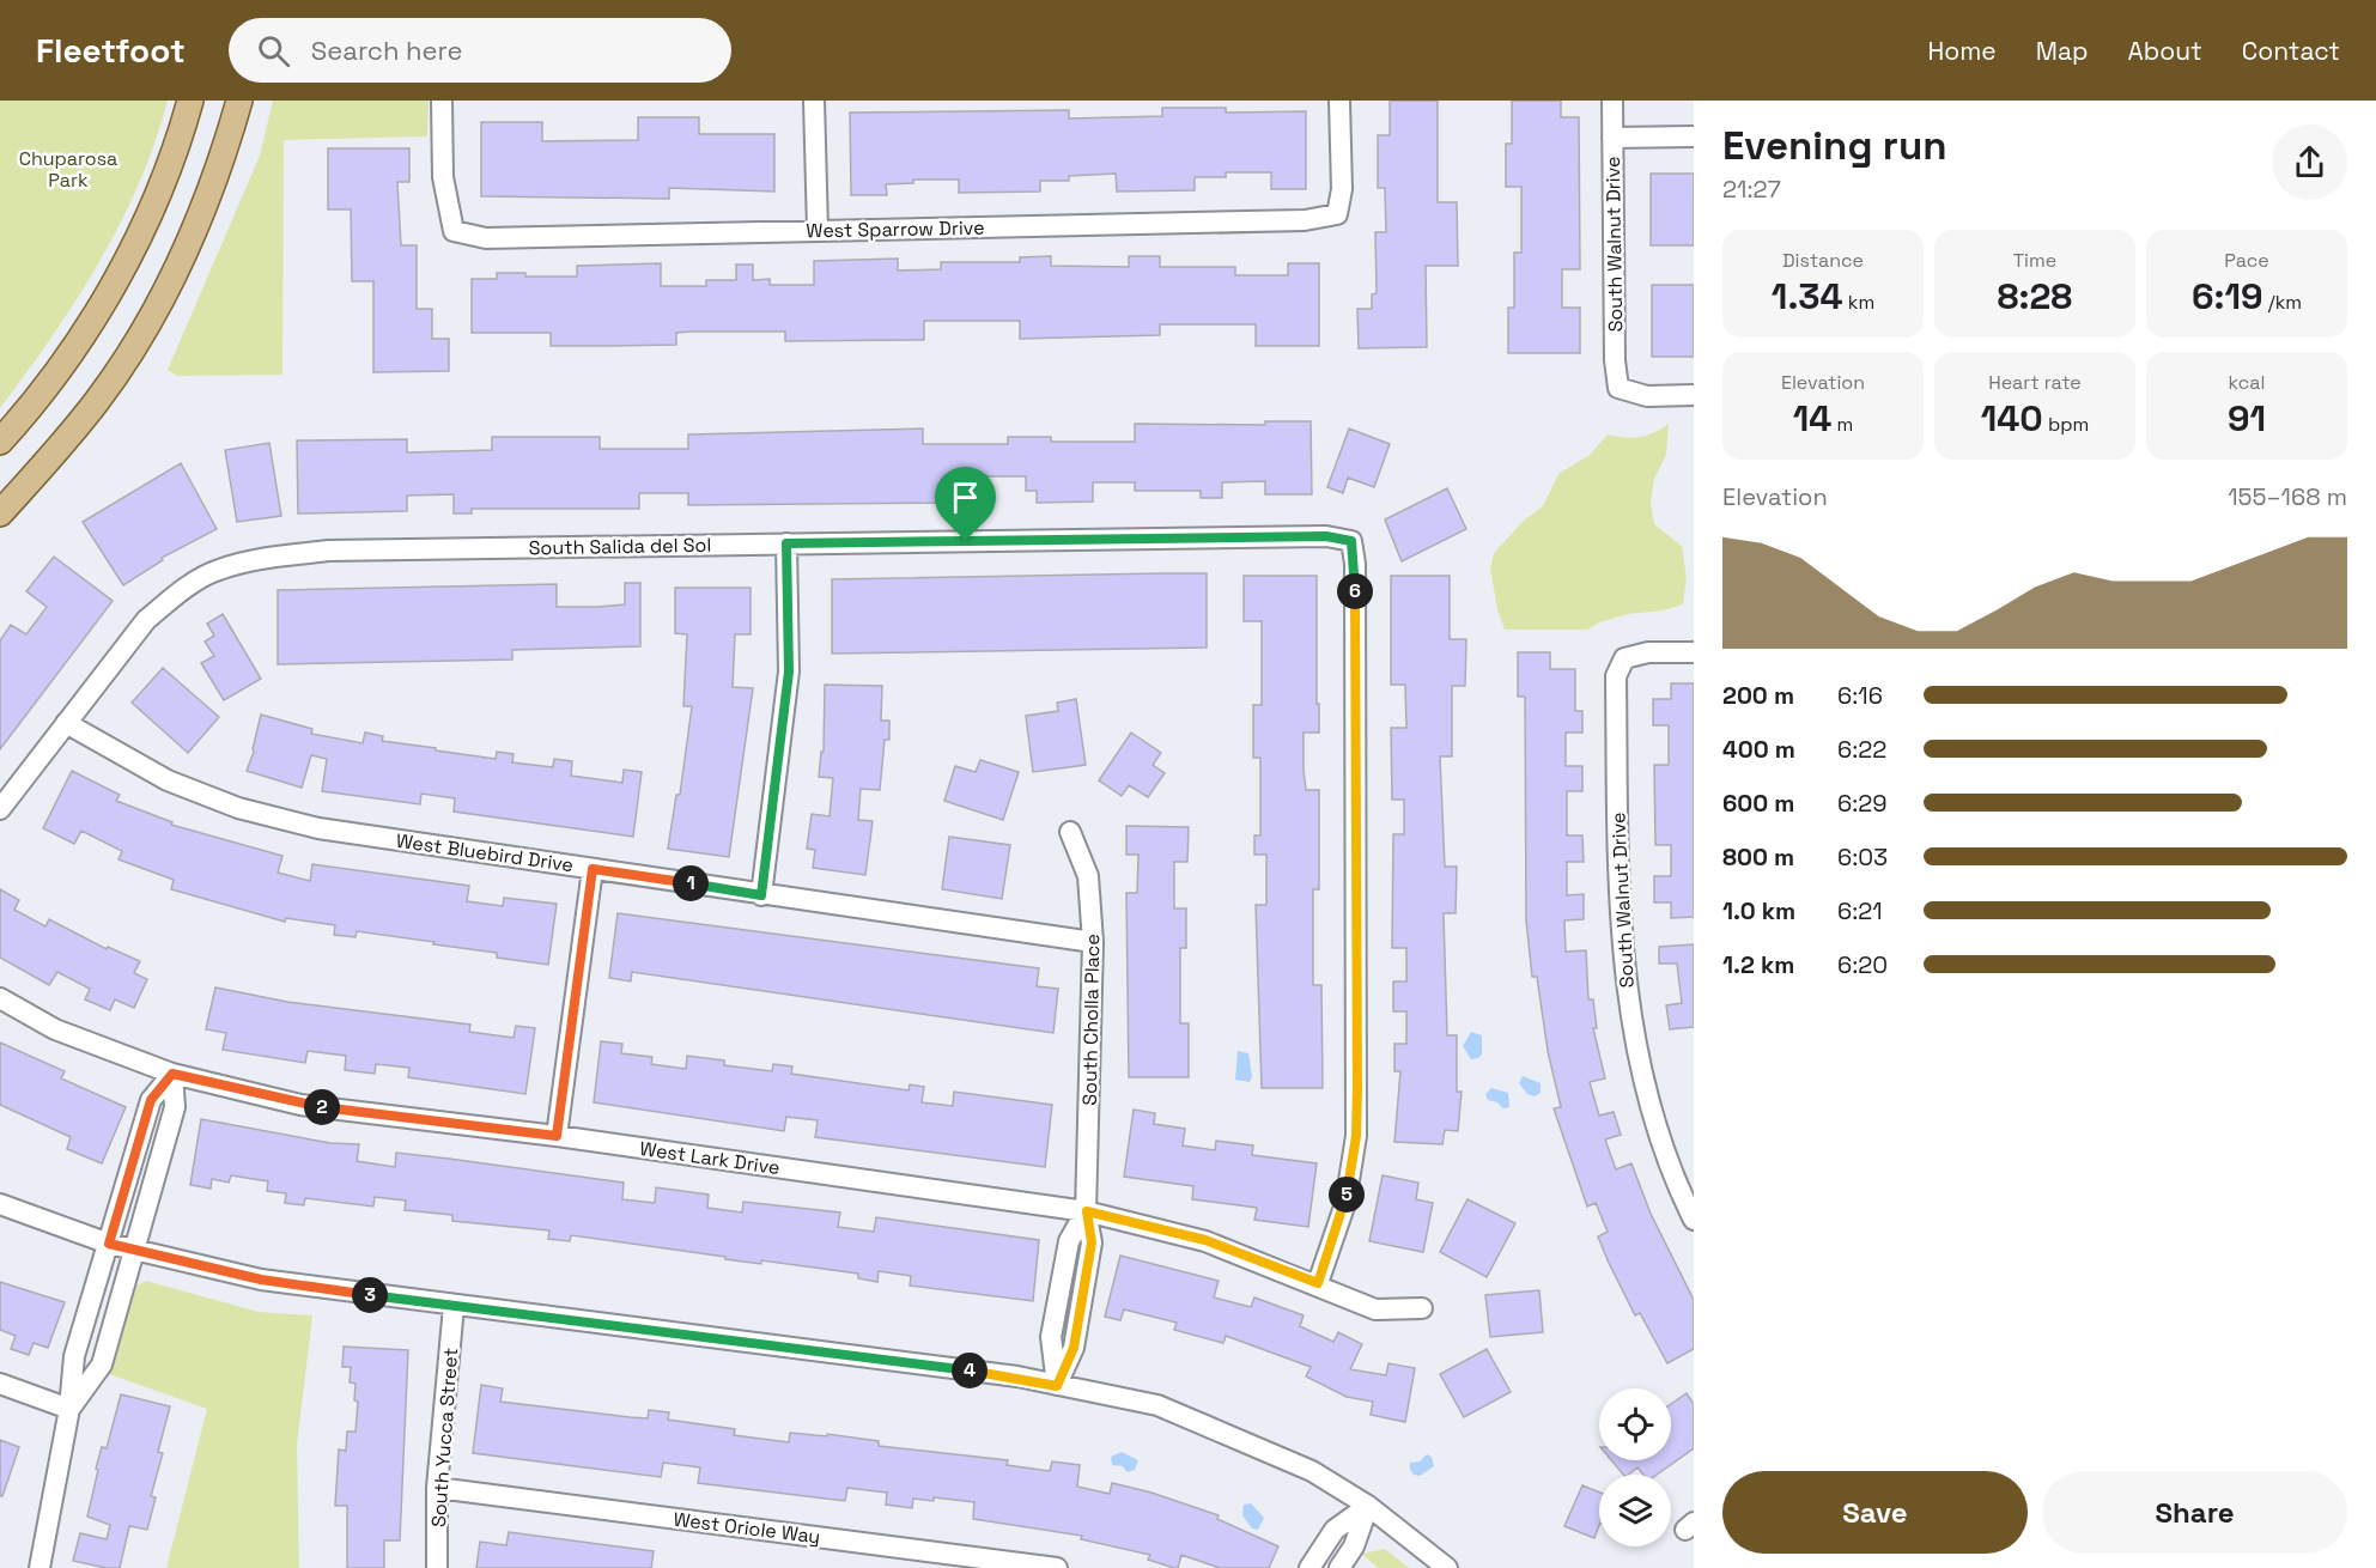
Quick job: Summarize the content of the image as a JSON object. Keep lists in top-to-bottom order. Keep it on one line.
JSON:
{"streets":{"street":["West Sparrow Drive","South Walnut Drive","South Salida del Sol","West Bluebird Drive","South Cholla Place","West Lark Drive","South Yucca Street","West Oriole Way"]},"crossings":[["South Salida del Sol","West Bluebird Drive"],["South Salida del Sol","West Lark Drive"],["West Bluebird Drive","South Cholla Place"],["South Cholla Place","West Lark Drive"],["South Yucca Street","West Oriole Way"]],"parks":["Chuparosa Park"],"page":{"header":"Fleetfoot","search":"Search here","nav":["Home","Map","About","Contact"],"heading":["Evening run","21:27"],"stats":[["Distance","1.34 km"],["Time","8:28"],["Pace","6:19 /km"],["Elevation","14 m"],["Heart rate","140 bpm"],["kcal","91"]],"chart":["Elevation","155–168 m"],"pins":["6","1","2","5","3","4"],"list":[{"name":"200 m","note":"6:16"},{"name":"400 m","note":"6:22"},{"name":"600 m","note":"6:29"},{"name":"800 m","note":"6:03"},{"name":"1.0 km","note":"6:21"},{"name":"1.2 km","note":"6:20"}],"buttons":["Save","Share"]}}
